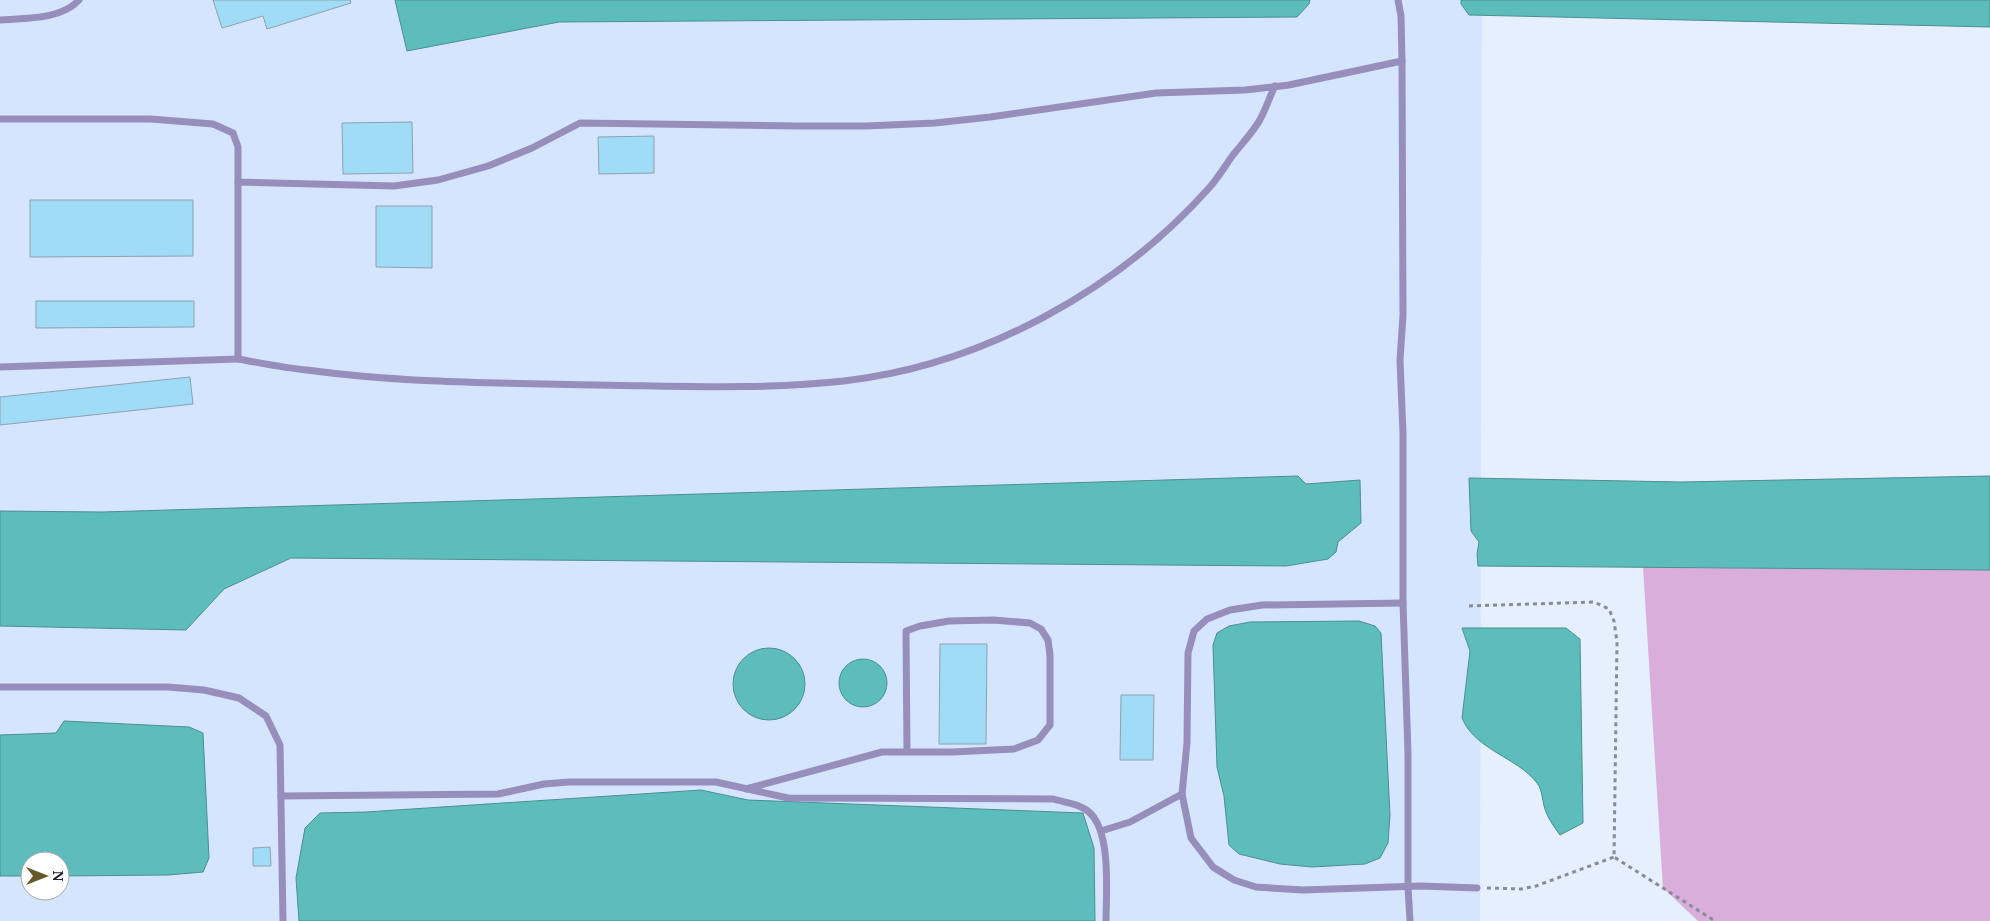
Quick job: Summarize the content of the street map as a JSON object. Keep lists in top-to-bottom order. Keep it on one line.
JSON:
{"north":"right"}
